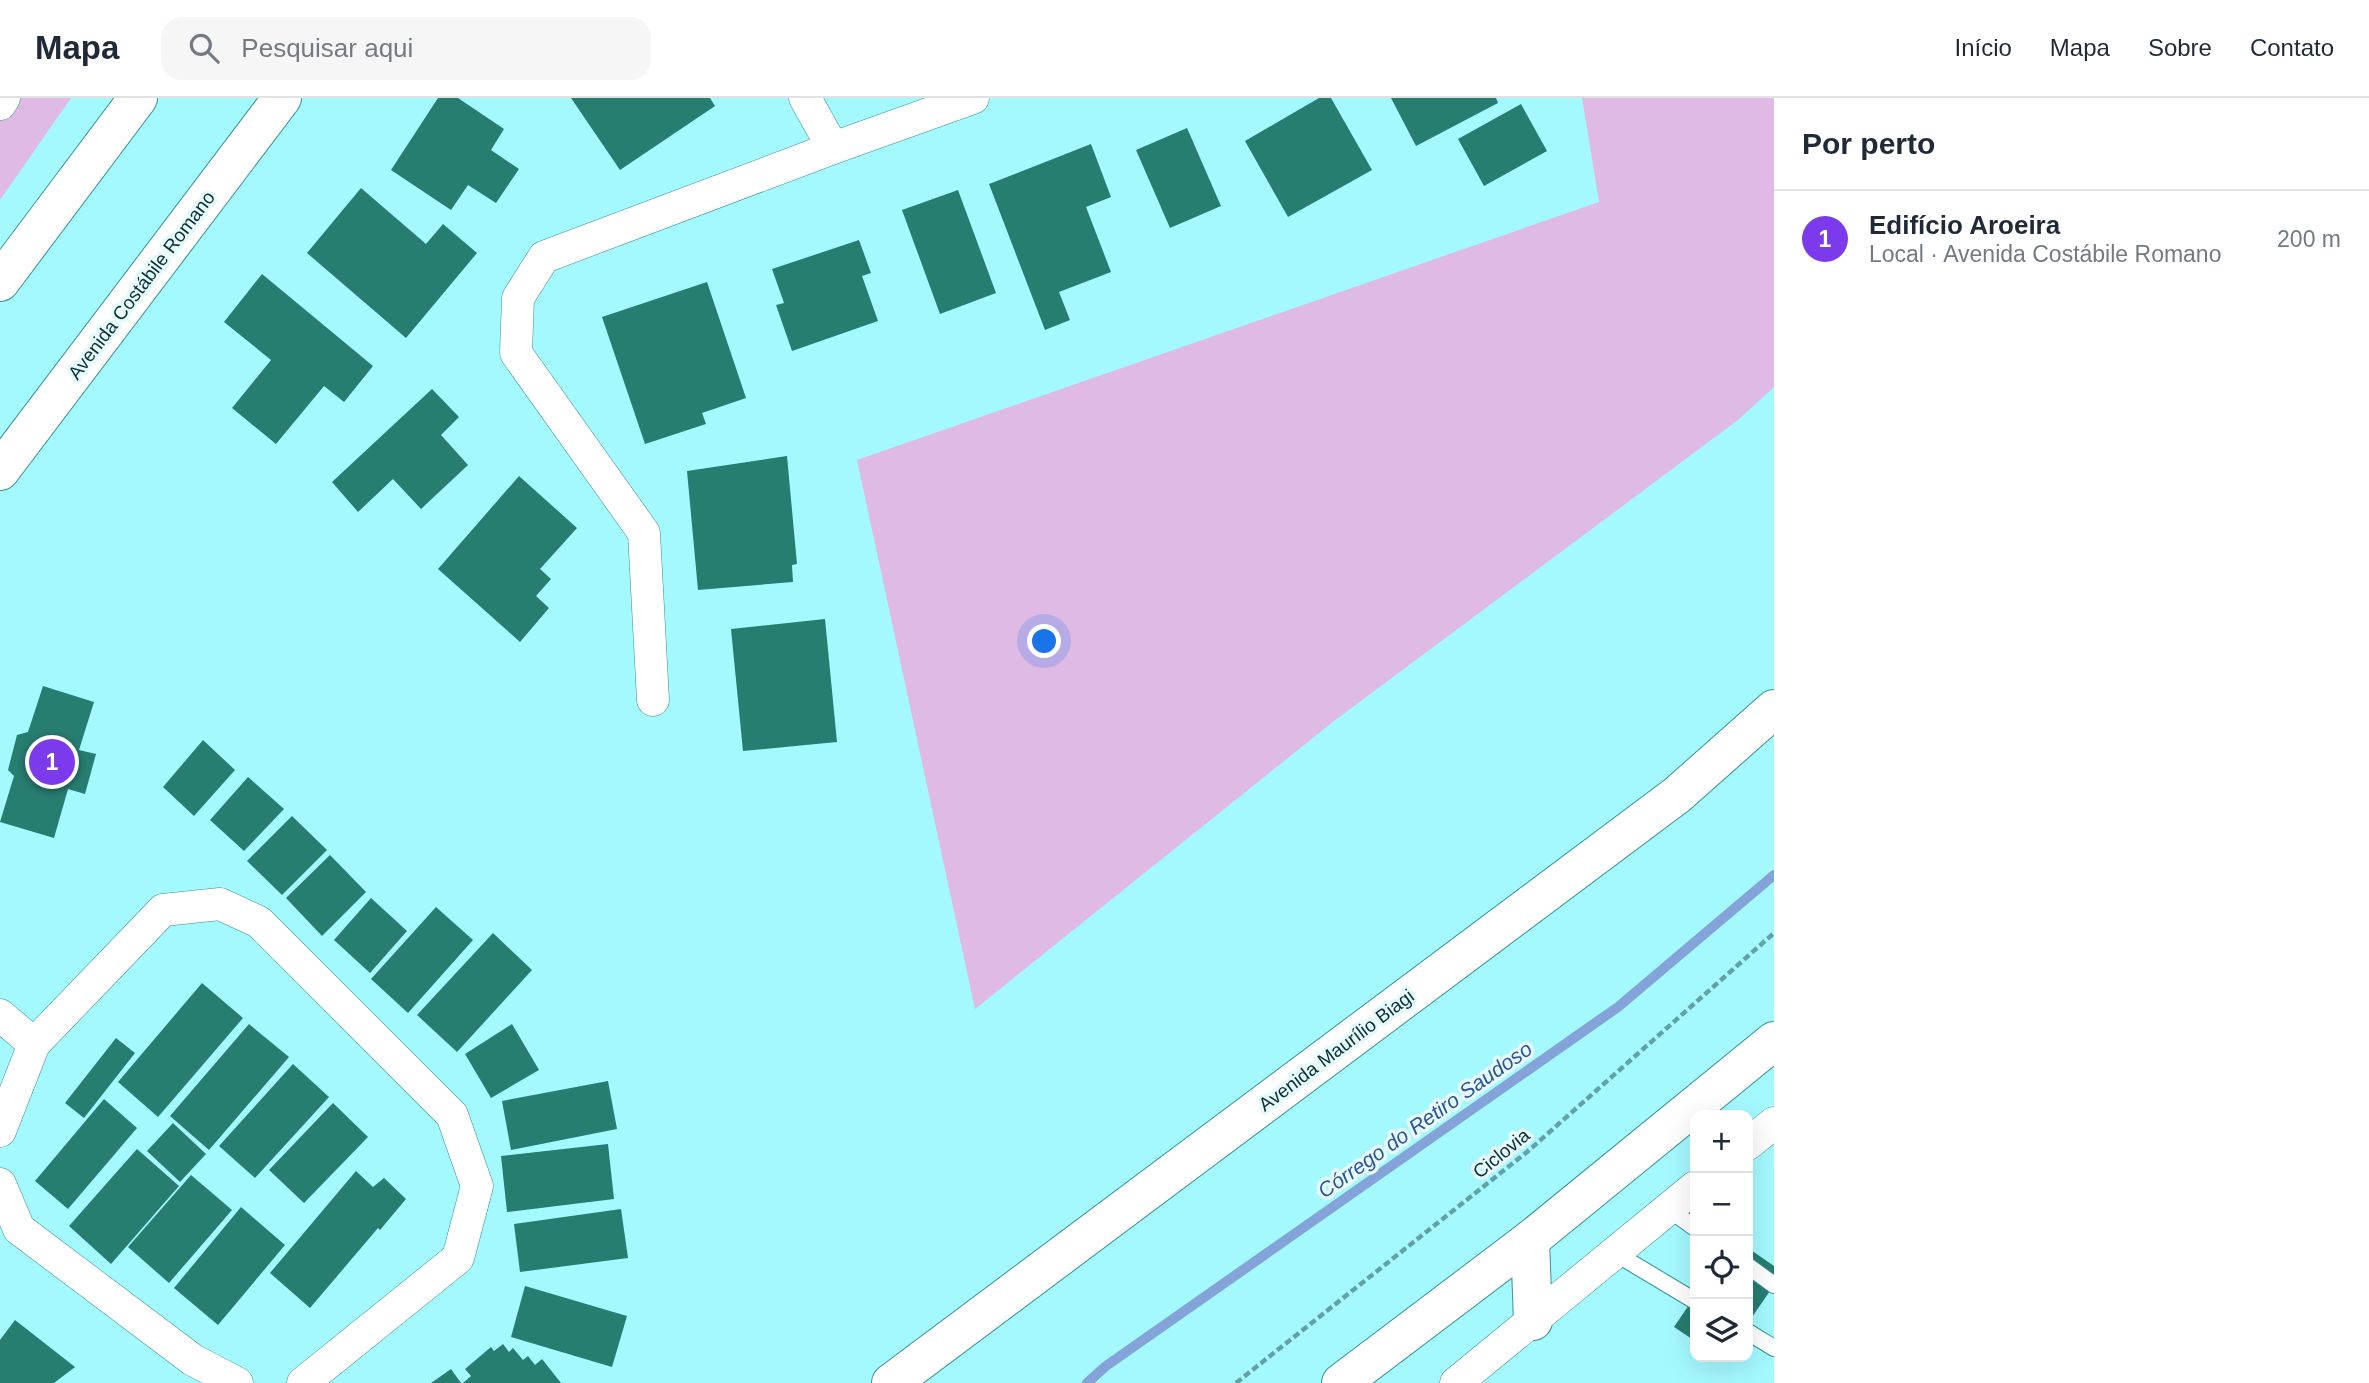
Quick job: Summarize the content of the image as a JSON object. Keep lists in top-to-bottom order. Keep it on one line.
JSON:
{"streets":{"main road":["Avenida Costábile Romano","Avenida Maurílio Biagi"],"path":["Ciclovia"]},"water":["Córrego do Retiro Saudoso"],"page":{"header":"Mapa","search":"Pesquisar aqui","nav":["Início","Mapa","Sobre","Contato"],"heading":"Por perto","list":[{"mark":"1","name":"Edifício Aroeira","note":"Local · Avenida Costábile Romano","value":"200 m"}],"pins":"1","map_buttons":["+","−"]}}
